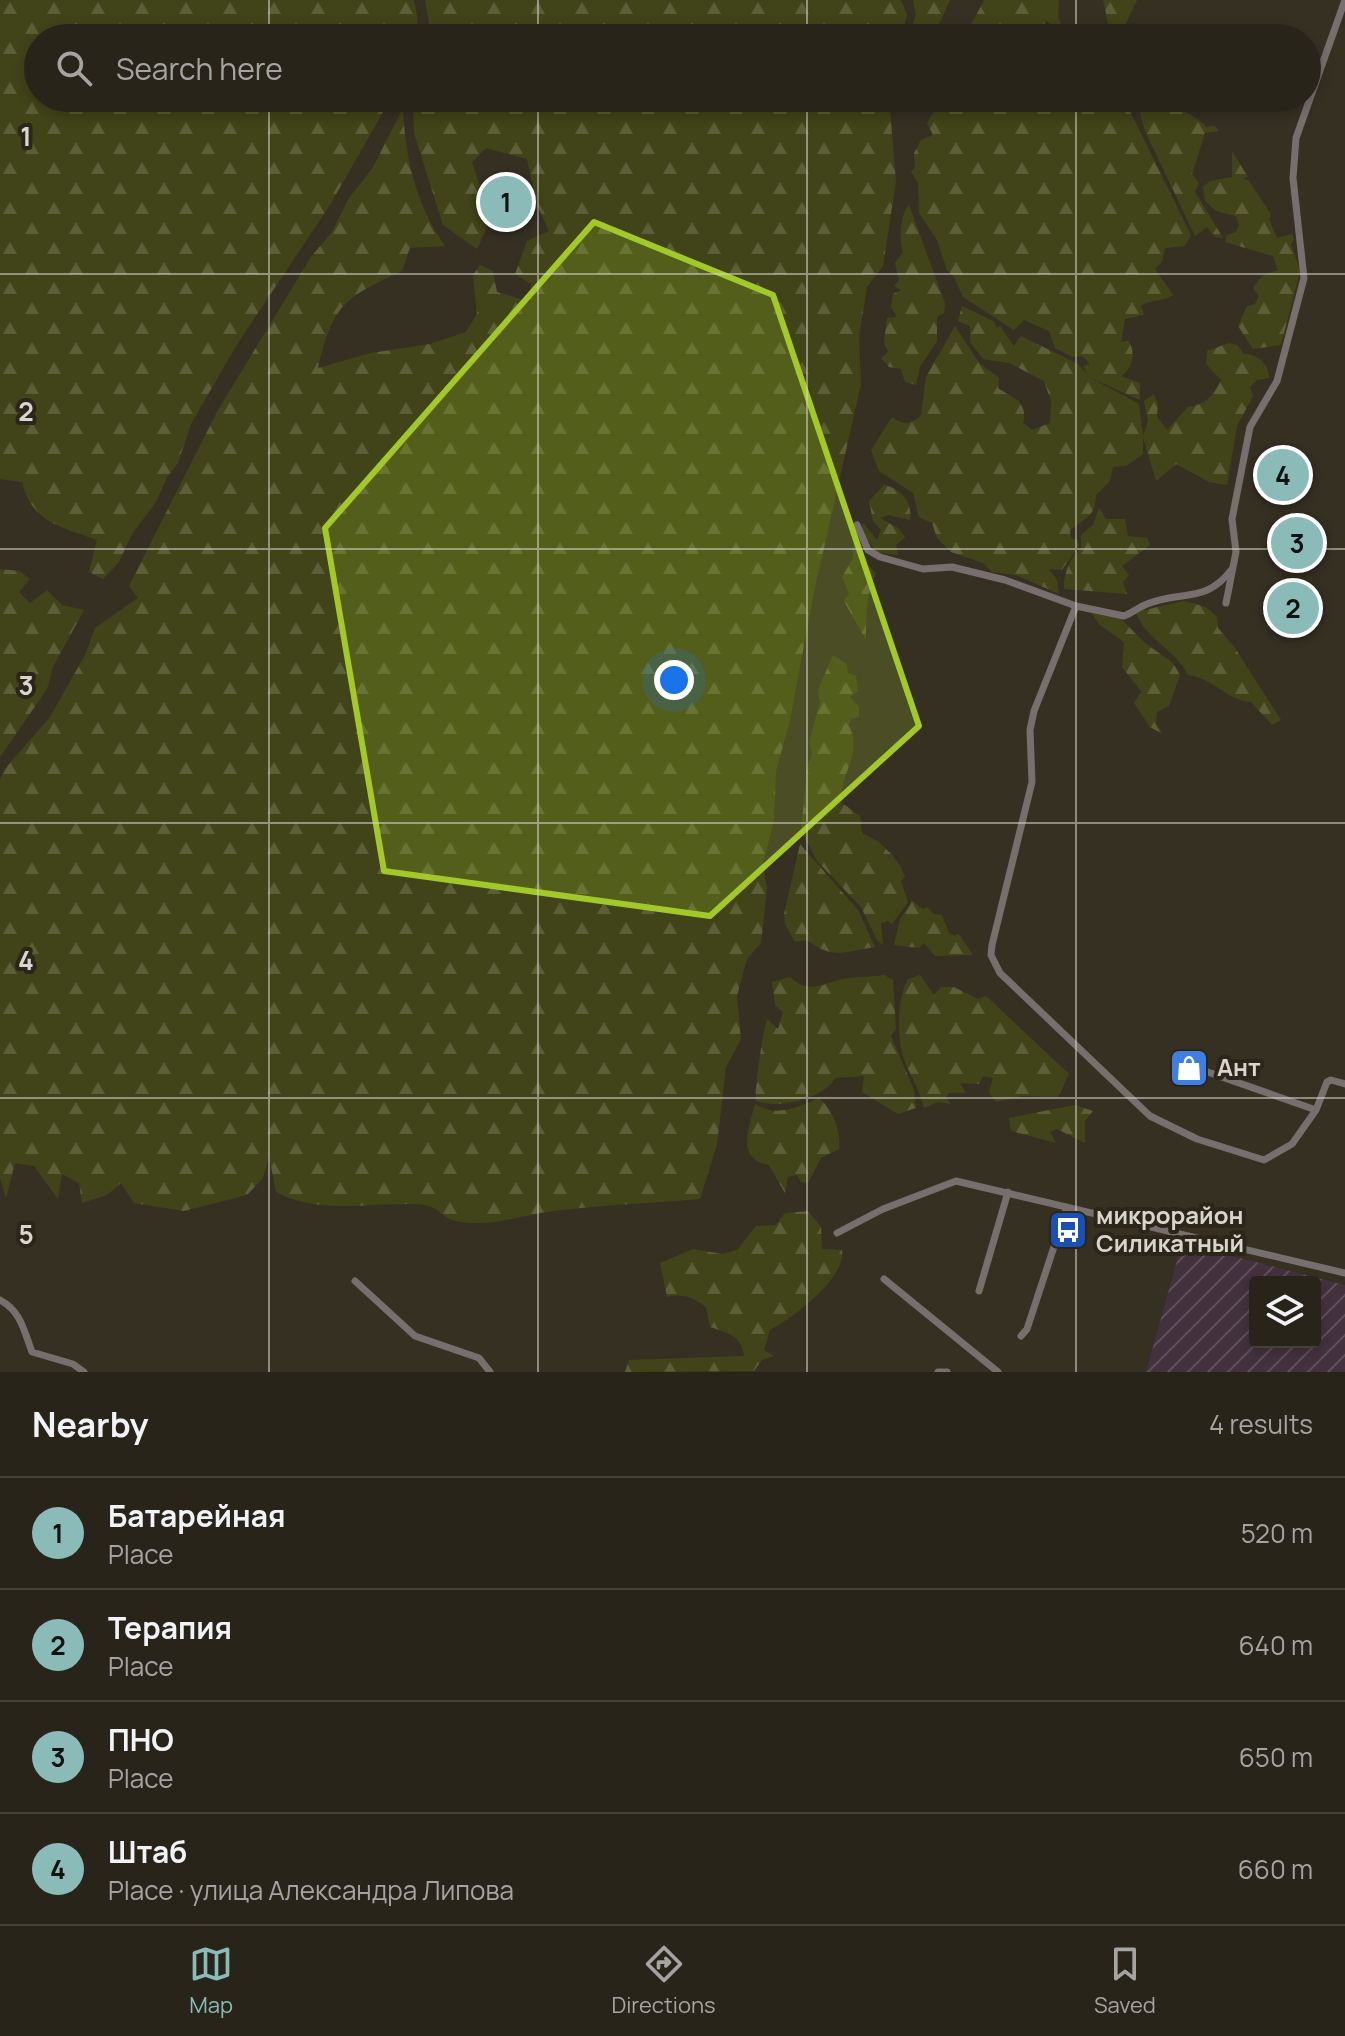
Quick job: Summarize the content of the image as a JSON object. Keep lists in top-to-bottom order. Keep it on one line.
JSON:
{"places":{"shop":["Ант"],"bus stop":["микрорайон Силикатный"]},"page":{"search":"Search here","pins":["1","4","3","2"],"heading":["Nearby","4 results"],"list":[{"mark":"1","name":"Батарейная","note":"Place","value":"520 m"},{"mark":"2","name":"Терапия","note":"Place","value":"640 m"},{"mark":"3","name":"ПНО","note":"Place","value":"650 m"},{"mark":"4","name":"Штаб","note":"Place · улица Александра Липова","value":"660 m"}],"nav":["Map","Directions","Saved"]},"grid":{"rows":["1","2","3","4","5"]}}
